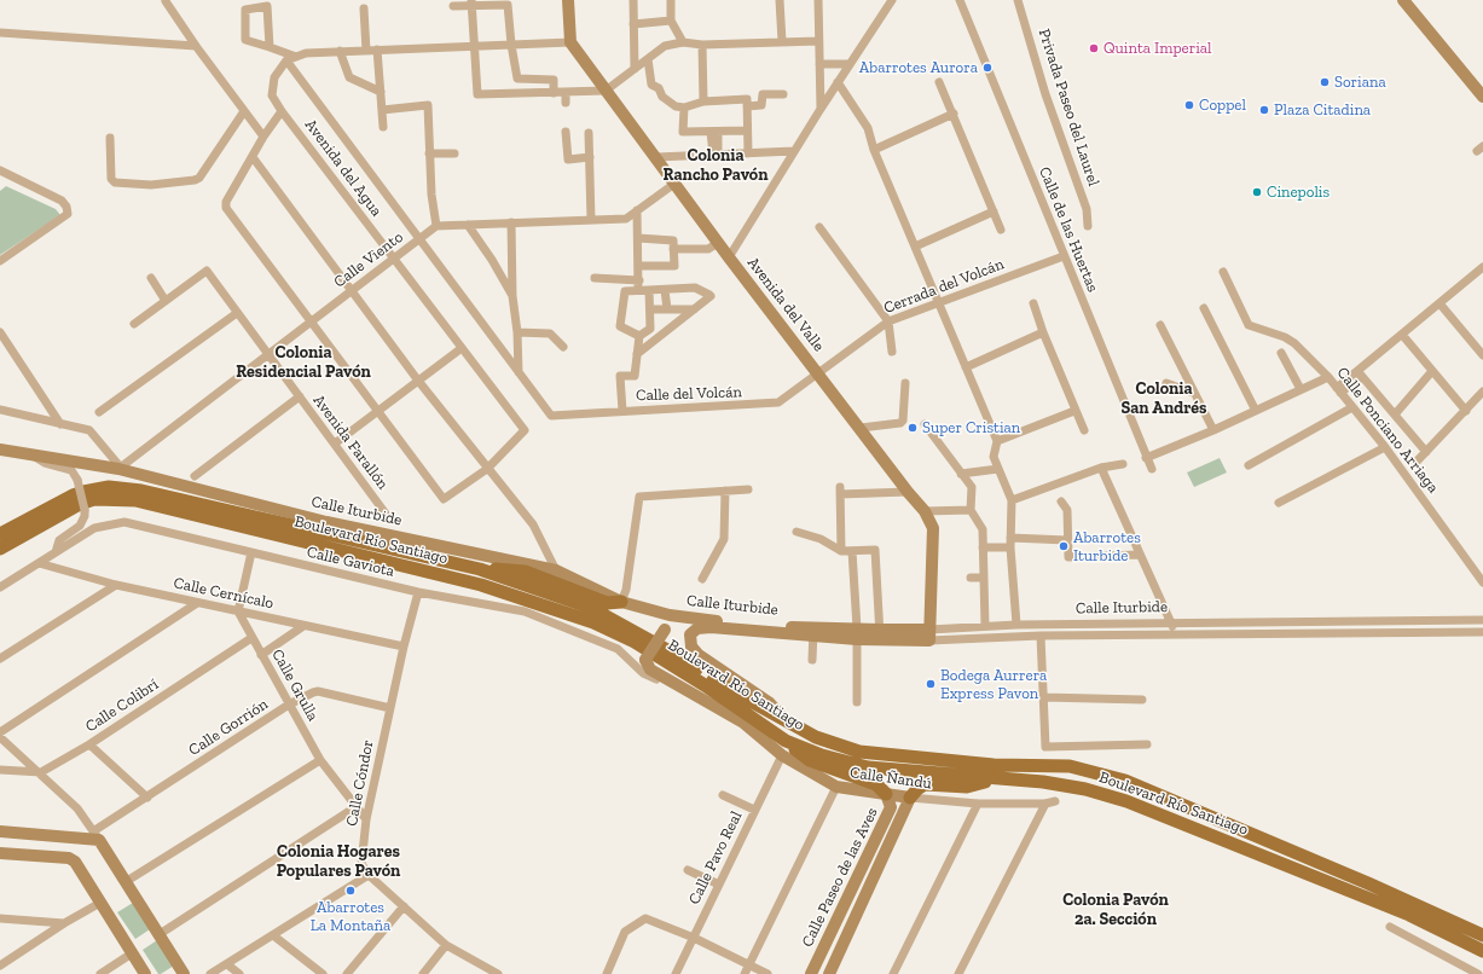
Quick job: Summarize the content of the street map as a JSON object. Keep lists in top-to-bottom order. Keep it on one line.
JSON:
{"streets":{"main road":["Boulevard Río Santiago"],"street":["Privada Paseo del Laurel","Avenida del Agua","Calle de las Huertas","Calle Viento","Cerrada del Volcán","Avenida del Valle","Calle del Volcán","Calle Ponciano Arriaga","Avenida Farallón","Calle Iturbide","Calle Gaviota","Calle Cernícalo","Calle Grulla","Calle Colibrí","Calle Gorrión","Calle Ñandú","Calle Cóndor","Calle Pavo Real","Calle Paseo de las Aves"]},"crossings":[["Avenida del Agua","Calle Viento"],["Calle de las Huertas","Cerrada del Volcán"],["Calle Viento","Avenida Farallón"],["Calle Viento","Calle Iturbide"],["Cerrada del Volcán","Avenida del Valle"],["Cerrada del Volcán","Calle del Volcán"],["Avenida del Valle","Calle del Volcán"],["Avenida del Valle","Calle Iturbide"],["Calle Iturbide","Boulevard Río Santiago"],["Calle Iturbide","Calle Ñandú"],["Calle Gaviota","Calle Cernícalo"],["Calle Gaviota","Calle Ñandú"],["Calle Gaviota","Calle Cóndor"],["Calle Cernícalo","Calle Grulla"],["Calle Cernícalo","Calle Cóndor"],["Calle Grulla","Calle Colibrí"],["Calle Grulla","Calle Gorrión"],["Calle Grulla","Calle Cóndor"],["Calle Gorrión","Calle Cóndor"],["Calle Ñandú","Calle Pavo Real"],["Calle Ñandú","Calle Paseo de las Aves"]],"districts":["Colonia Rancho Pavón","Colonia Residencial Pavón","Colonia San Andrés","Colonia Hogares Populares Pavón","Colonia Pavón 2a. Sección"],"places":["Quinta Imperial","Abarrotes Aurora","Soriana","Coppel","Plaza Citadina","Cinepolis","Super Cristian","Abarrotes Iturbide","Bodega Aurrera Express Pavon","Abarrotes La Montaña"]}
